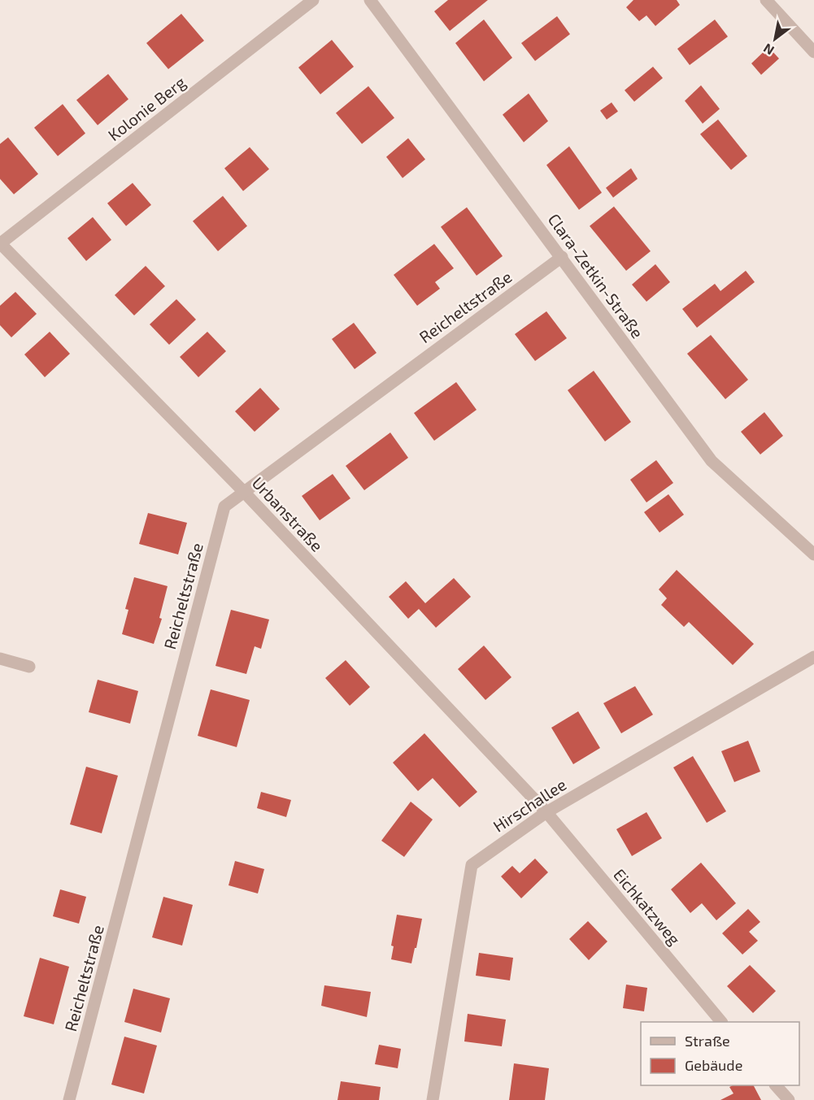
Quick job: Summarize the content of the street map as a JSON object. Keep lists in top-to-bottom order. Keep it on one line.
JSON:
{"streets":{"street":["Kolonie Berg","Clara-Zetkin-Straße","Reicheltstraße","Urbanstraße","Hirschallee","Eichkatzweg"]},"crossings":[["Kolonie Berg","Urbanstraße"],["Clara-Zetkin-Straße","Reicheltstraße"],["Reicheltstraße","Urbanstraße"],["Urbanstraße","Hirschallee"],["Urbanstraße","Eichkatzweg"],["Hirschallee","Eichkatzweg"]],"legend":["Straße","Gebäude"],"north":"bottom left"}
